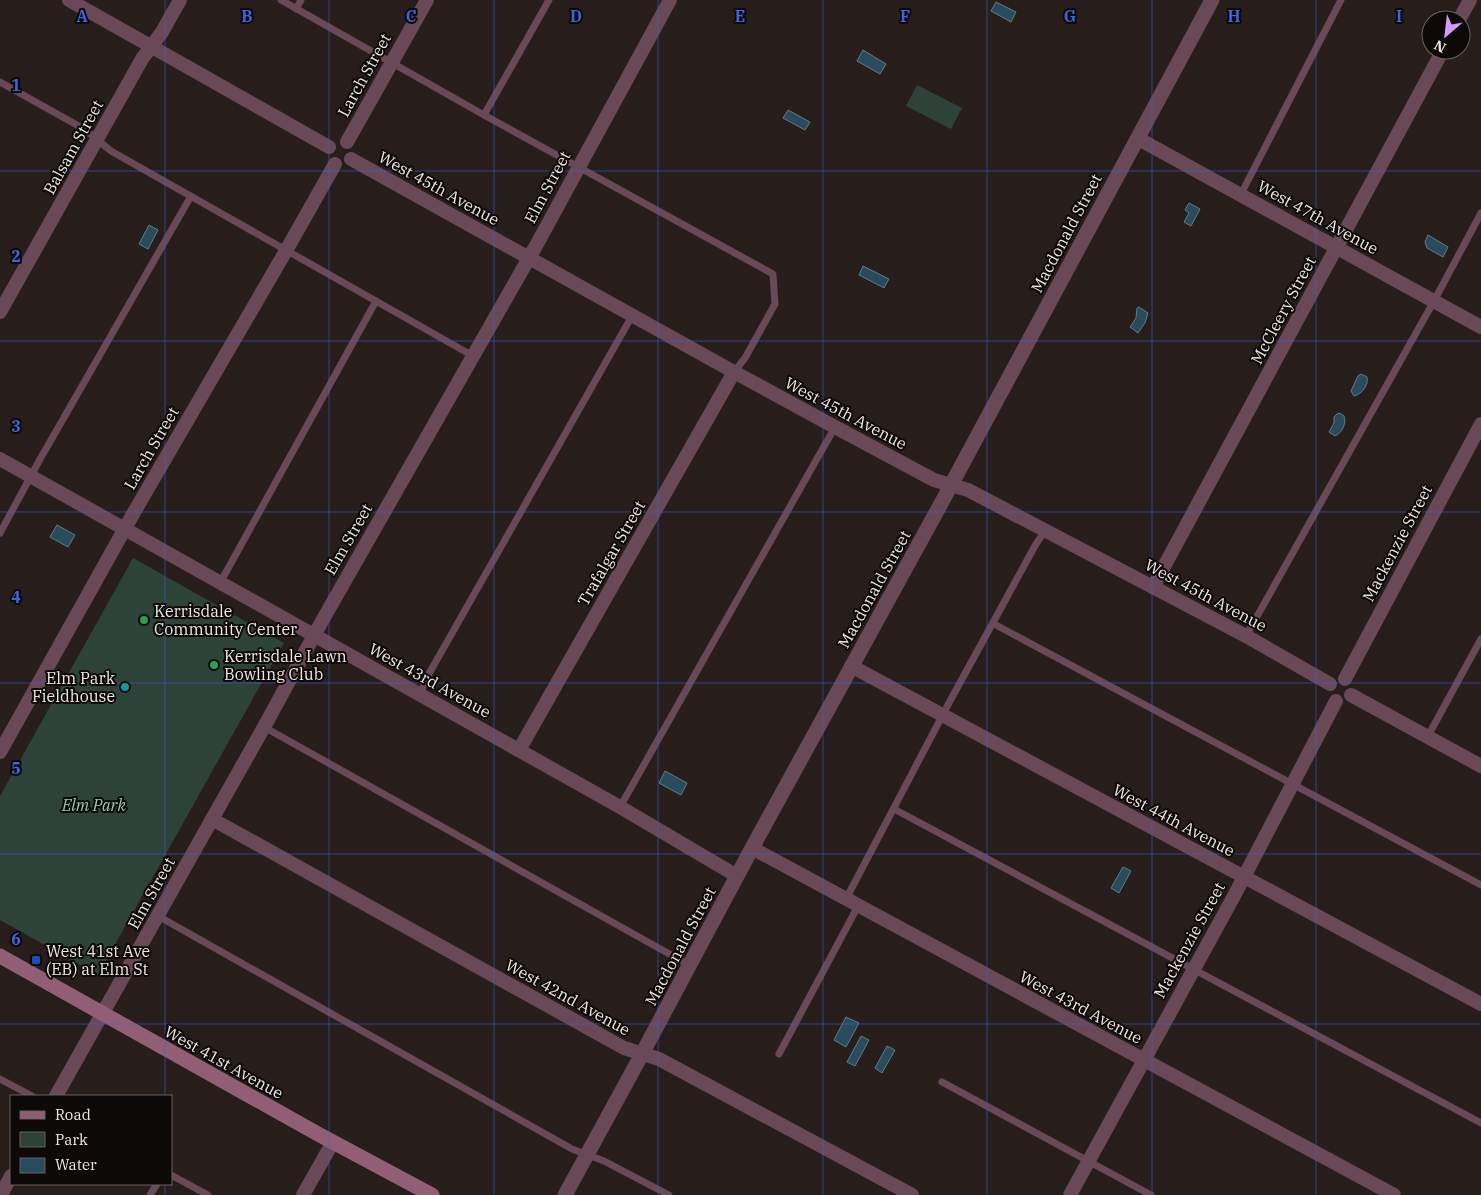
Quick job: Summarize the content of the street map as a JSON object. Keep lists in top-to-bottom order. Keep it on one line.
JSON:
{"streets":{"main road":["West 41st Avenue"],"street":["Larch Street","Balsam Street","Elm Street","West 45th Avenue","West 47th Avenue","Macdonald Street","McCleery Street","Mackenzie Street","Trafalgar Street","West 43rd Avenue","West 44th Avenue","West 42nd Avenue"]},"crossings":[["Larch Street","West 45th Avenue"],["Larch Street","West 43rd Avenue"],["Elm Street","West 45th Avenue"],["Elm Street","West 43rd Avenue"],["Elm Street","West 42nd Avenue"],["Elm Street","West 41st Avenue"],["West 45th Avenue","Macdonald Street"],["West 45th Avenue","McCleery Street"],["West 45th Avenue","Mackenzie Street"],["West 45th Avenue","Trafalgar Street"],["West 47th Avenue","Macdonald Street"],["West 47th Avenue","McCleery Street"],["Macdonald Street","West 43rd Avenue"],["Macdonald Street","West 44th Avenue"],["Macdonald Street","West 42nd Avenue"],["Mackenzie Street","West 43rd Avenue"],["Mackenzie Street","West 44th Avenue"],["Trafalgar Street","West 43rd Avenue"]],"parks":["Elm Park"],"places":{"other":["Kerrisdale Community Center","Kerrisdale Lawn Bowling Club","Elm Park Fieldhouse"],"transit":["West 41st Ave (EB) at Elm St"]},"legend":["Road","Park","Water"],"north":"bottom left","grid":{"columns":["A","B","C","D","E","F","G","H","I"],"rows":["1","2","3","4","5","6"]}}
